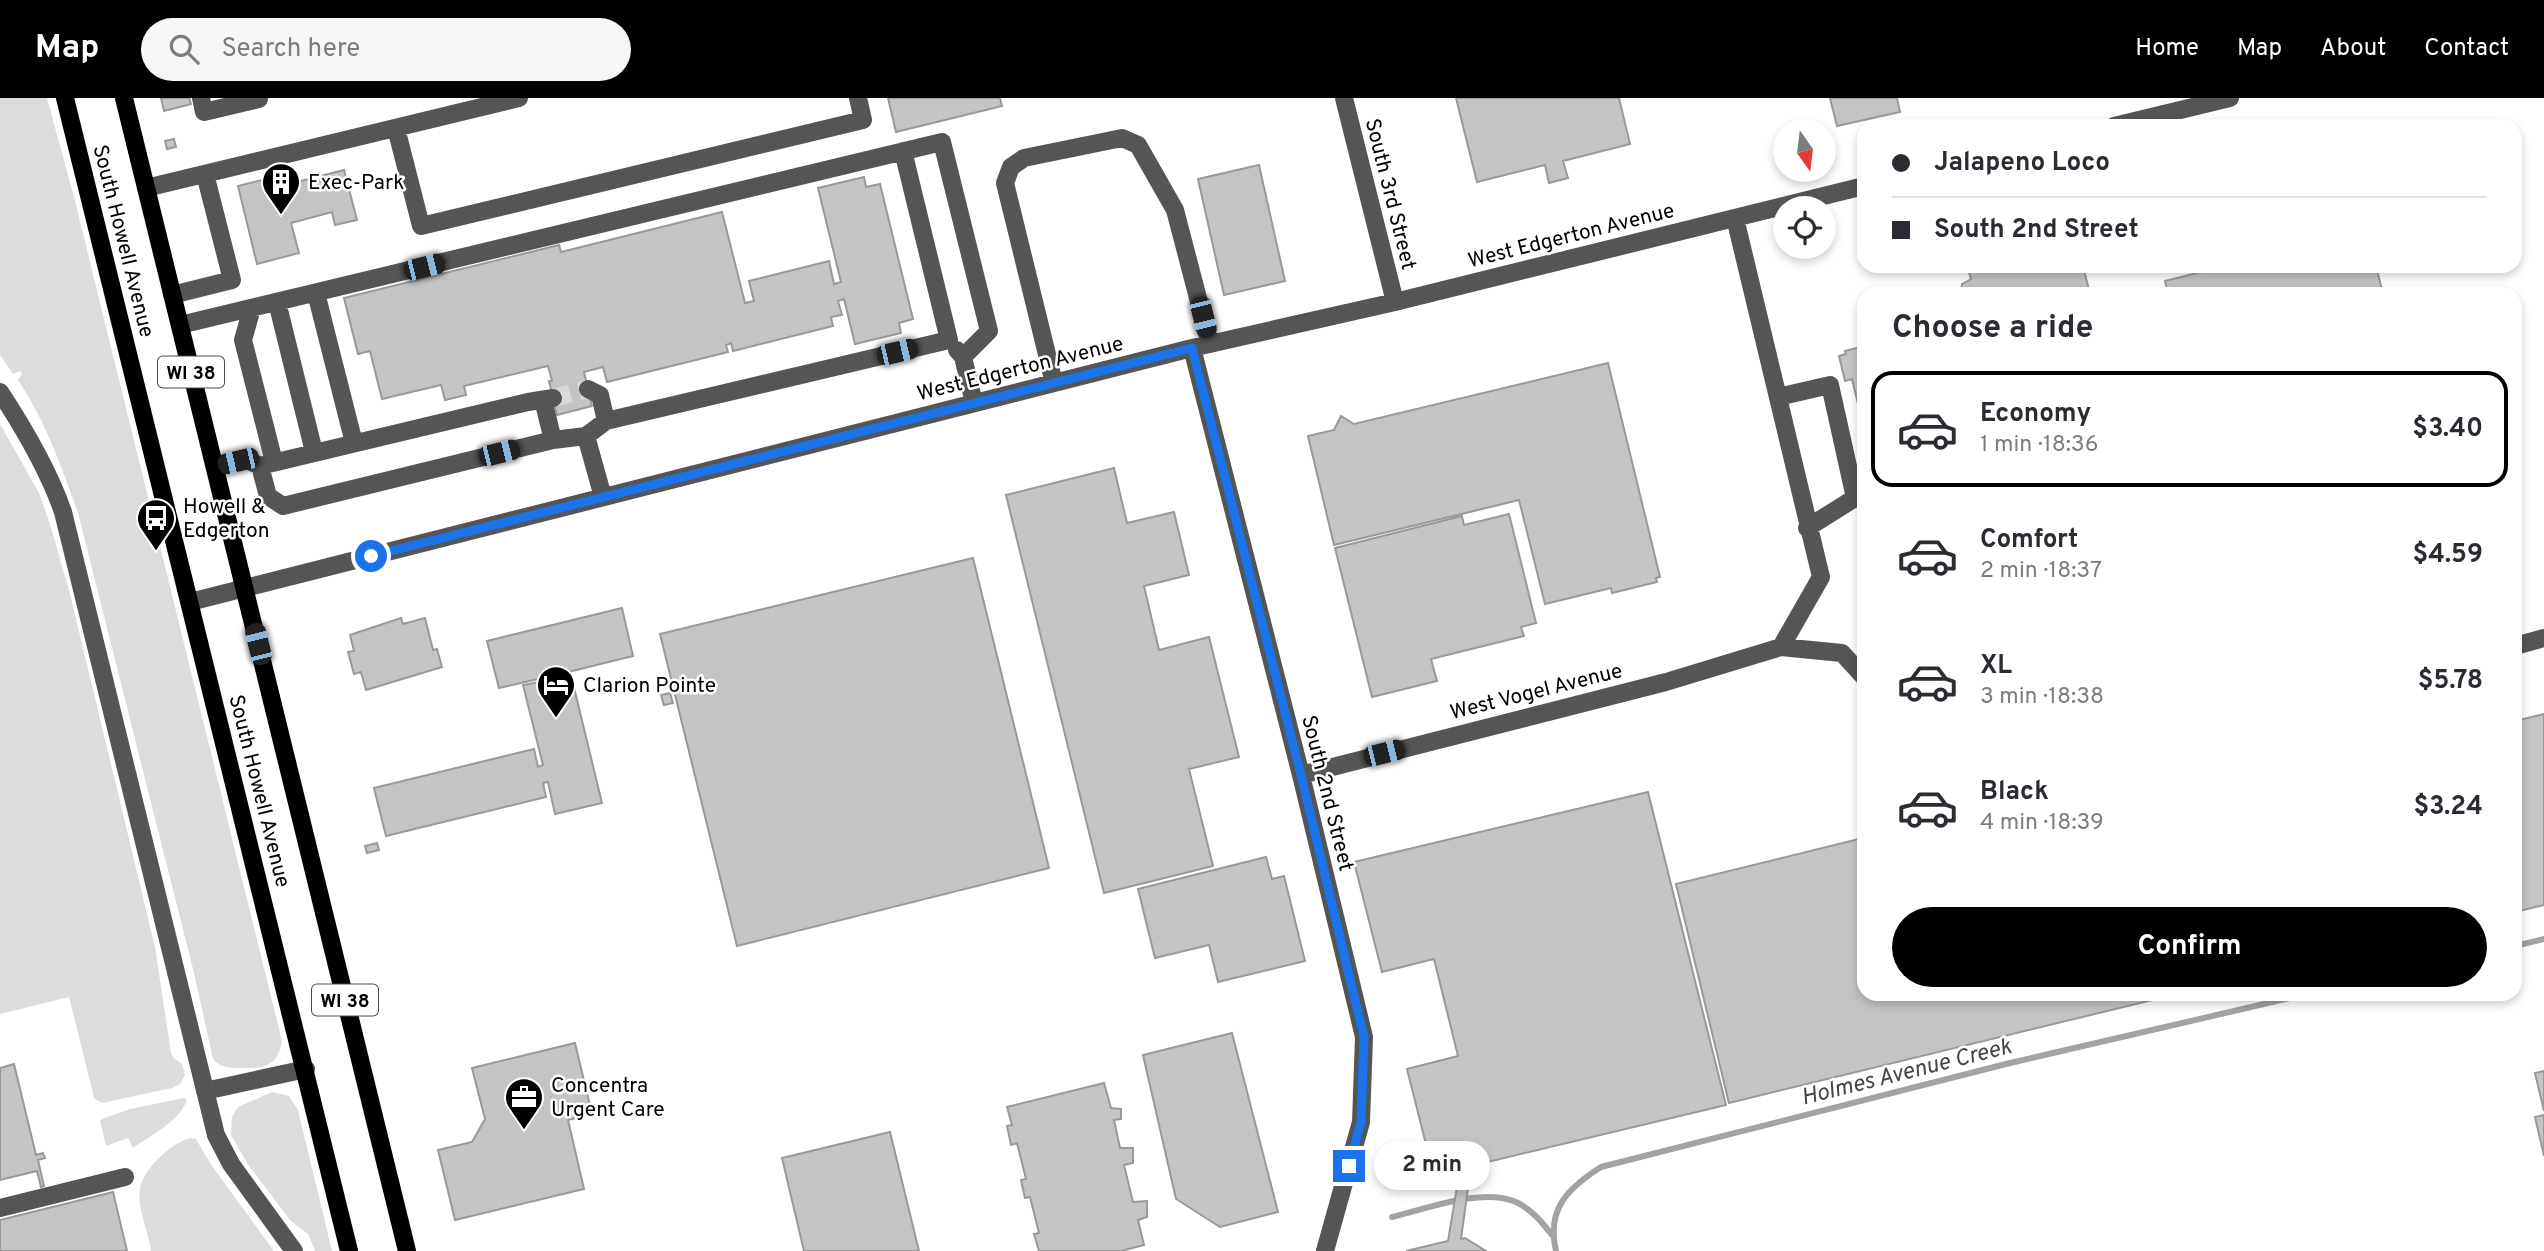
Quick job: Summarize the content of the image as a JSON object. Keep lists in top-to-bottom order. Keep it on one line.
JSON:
{"streets":{"main road":["South Howell Avenue","WI 38"],"street":["South 3rd Street","West Edgerton Avenue","West Vogel Avenue","South 2nd Street"]},"crossings":[["South 3rd Street","West Edgerton Avenue"],["West Edgerton Avenue","South Howell Avenue"],["West Edgerton Avenue","South 2nd Street"],["West Vogel Avenue","South 2nd Street"]],"water":["Holmes Avenue Creek"],"places":{"building":["Exec-Park"],"bus stop":["Howell & Edgerton"],"hotel":["Clarion Pointe"],"office":["Concentra Urgent Care"]},"north":"bottom","page":{"header":"Map","search":"Search here","nav":["Home","Map","About","Contact"],"banner":["Jalapeno Loco","South 2nd Street"],"heading":"Choose a ride","list":[{"name":"Economy","note":"1 min · 18:36","value":"$3.40"},{"name":"Comfort","note":"2 min · 18:37","value":"$4.59"},{"name":"XL","note":"3 min · 18:38","value":"$5.78"},{"name":"Black","note":"4 min · 18:39","value":"$3.24"}],"buttons":"Confirm","bubble":"2 min"}}
